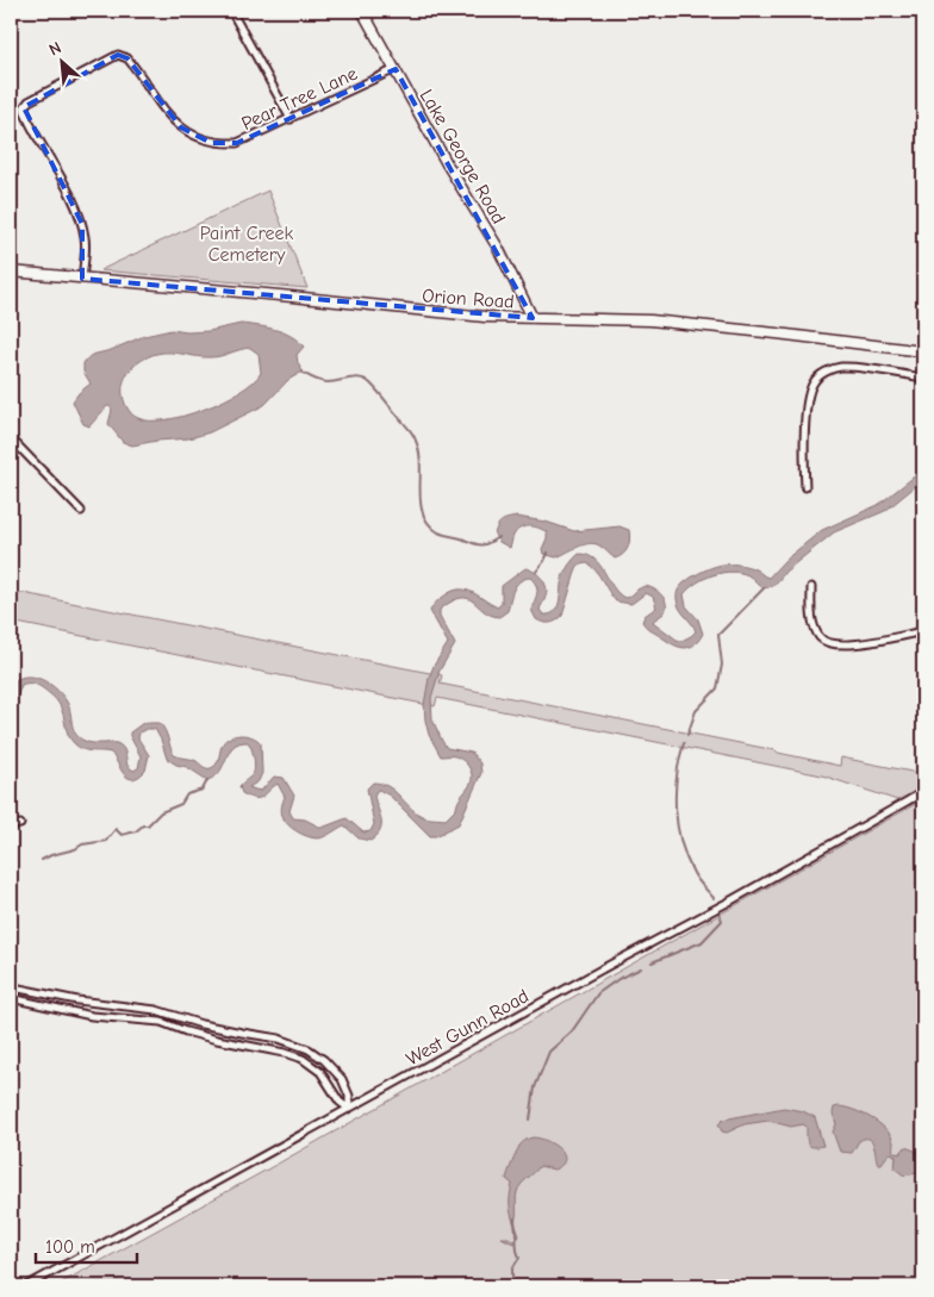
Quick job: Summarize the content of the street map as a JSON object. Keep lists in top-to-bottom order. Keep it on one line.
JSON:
{"streets":{"main road":["Lake George Road","Orion Road"],"street":["Pear Tree Lane","West Gunn Road"]},"crossings":[["Pear Tree Lane","Lake George Road"],["Pear Tree Lane","Orion Road"],["Lake George Road","Orion Road"]],"parks":["Paint Creek Cemetery"],"scale_bar":"100 m","north":"top left"}
